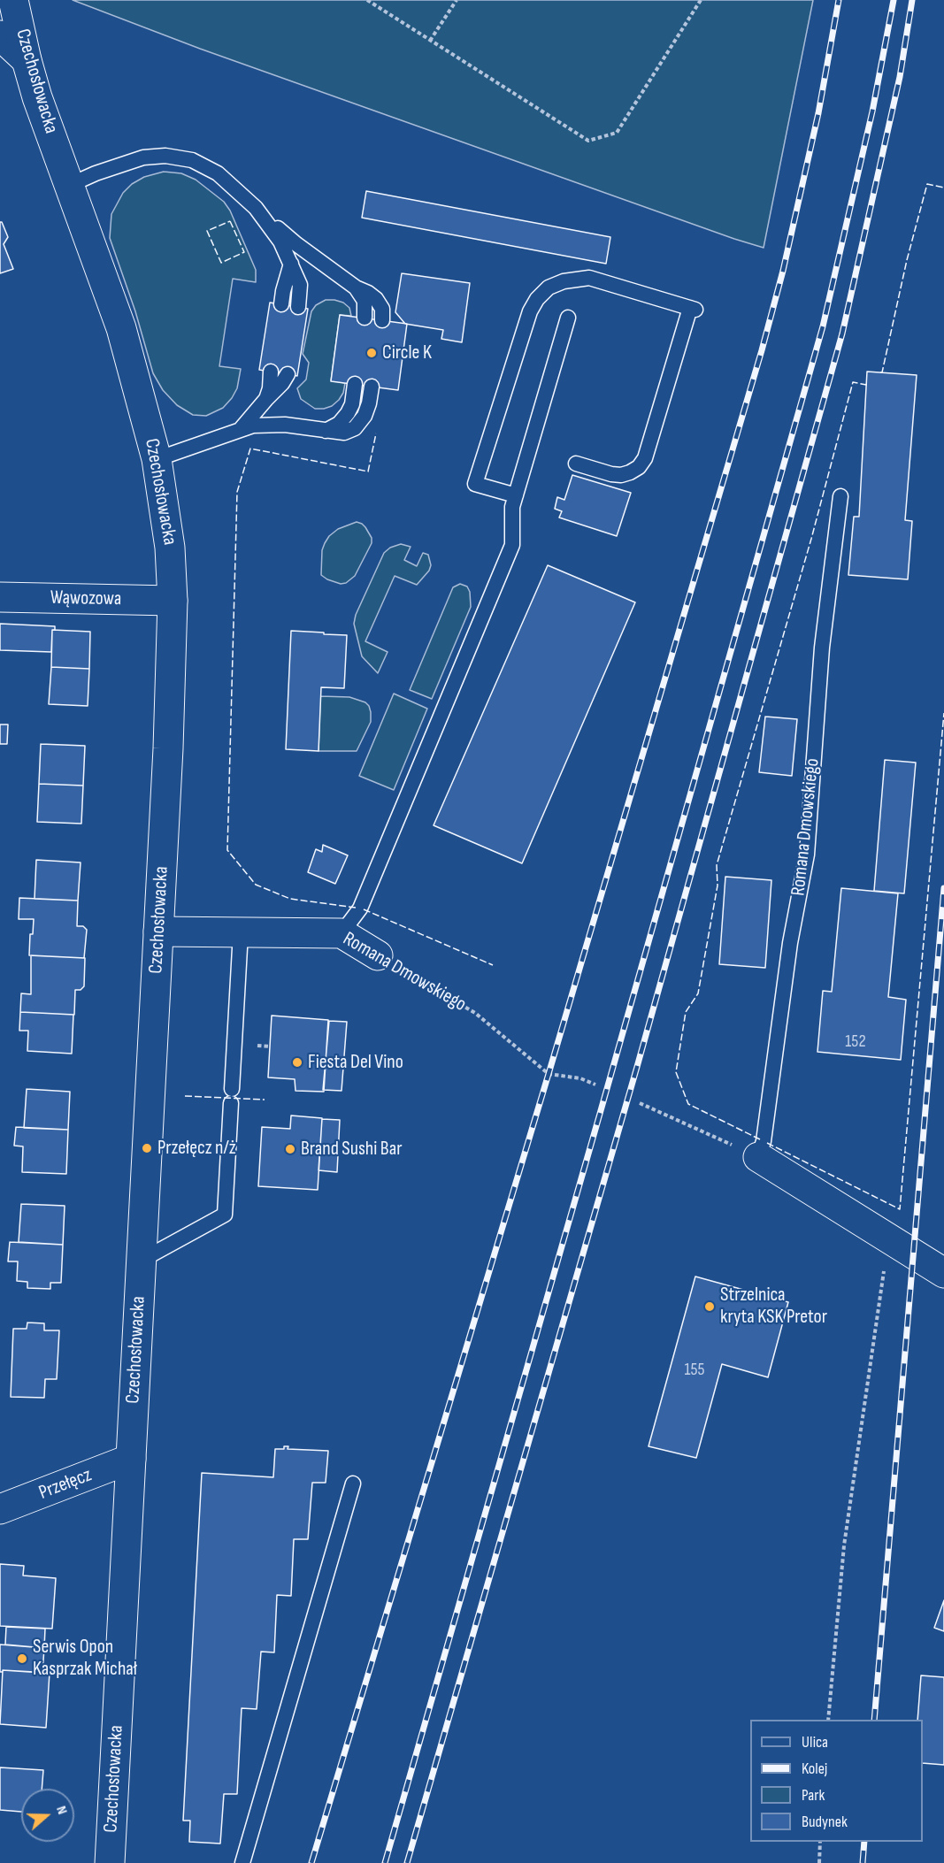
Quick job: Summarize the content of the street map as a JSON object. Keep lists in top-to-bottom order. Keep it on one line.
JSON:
{"streets":{"street":["Czechosłowacka","Wąwozowa","Romana Dmowskiego","Przełęcz"]},"crossings":[["Czechosłowacka","Wąwozowa"],["Czechosłowacka","Romana Dmowskiego"],["Czechosłowacka","Przełęcz"]],"places":["Circle K","Fiesta Del Vino","Przełęcz n/ż","Brand Sushi Bar","Strzelnica kryta KSK Pretor","Serwis Opon Kasprzak Michał"],"house_numbers":["152","155"],"legend":["Ulica","Kolej","Park","Budynek"],"north":"right"}
